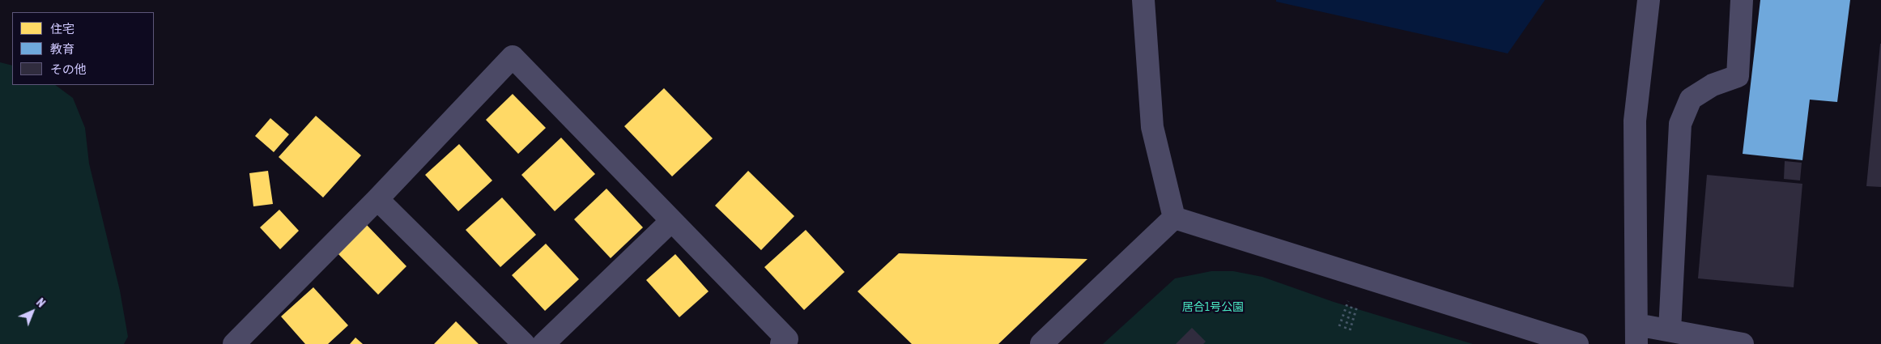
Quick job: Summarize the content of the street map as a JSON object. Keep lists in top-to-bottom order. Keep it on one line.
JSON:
{"parks":["居合1号公園"],"legend":["住宅","教育","その他"],"north":"top right"}
